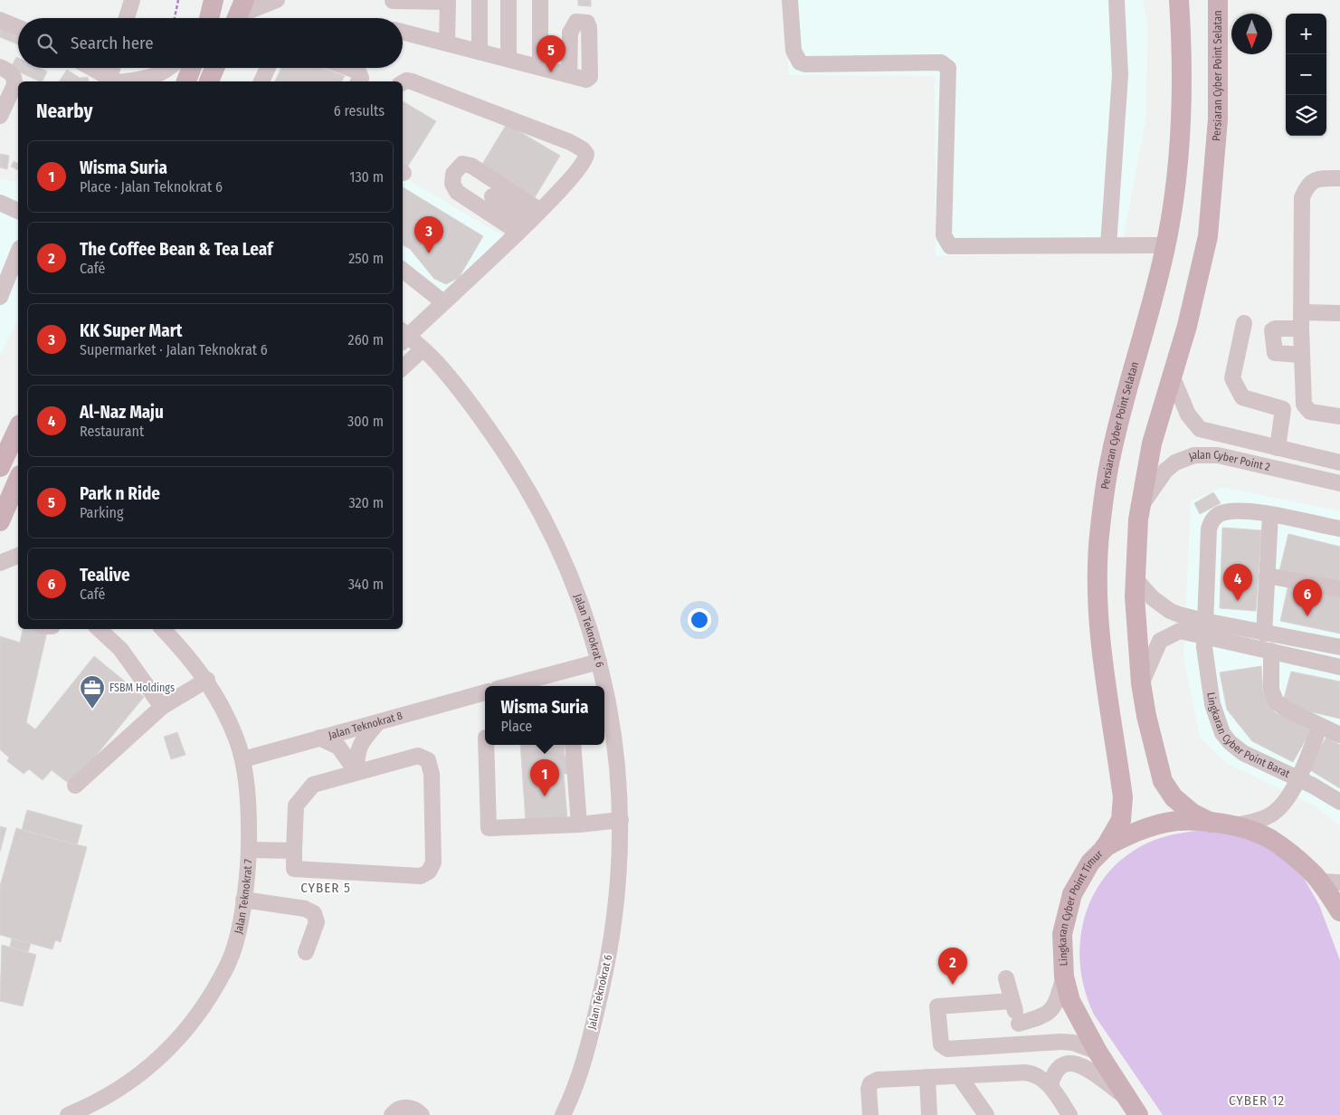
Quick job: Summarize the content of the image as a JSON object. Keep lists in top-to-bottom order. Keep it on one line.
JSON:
{"streets":{"main road":["Persiaran Cyber Point Selatan","Lingkaran Cyber Point Timur"],"street":["Jalan Cyber Point 2","Jalan Teknokrat 6","Jalan Teknokrat 8","Lingkaran Cyber Point Barat","Jalan Teknokrat 7"]},"crossings":[["Persiaran Cyber Point Selatan","Jalan Cyber Point 2"],["Persiaran Cyber Point Selatan","Lingkaran Cyber Point Timur"],["Jalan Teknokrat 8","Jalan Teknokrat 7"]],"districts":["CYBER 5","CYBER 12"],"places":{"office":["FSBM Holdings"]},"north":"bottom","page":{"map_buttons":["+","−"],"search":"Search here","pins":["5","3","4","6","1","2"],"heading":["Nearby","6 results"],"list":[{"mark":"1","name":"Wisma Suria","note":"Place · Jalan Teknokrat 6","value":"130 m"},{"mark":"2","name":"The Coffee Bean & Tea Leaf","note":"Café","value":"250 m"},{"mark":"3","name":"KK Super Mart","note":"Supermarket · Jalan Teknokrat 6","value":"260 m"},{"mark":"4","name":"Al-Naz Maju","note":"Restaurant","value":"300 m"},{"mark":"5","name":"Park n Ride","note":"Parking","value":"320 m"},{"mark":"6","name":"Tealive","note":"Café","value":"340 m"}],"popup":["Wisma Suria","Place"]}}
